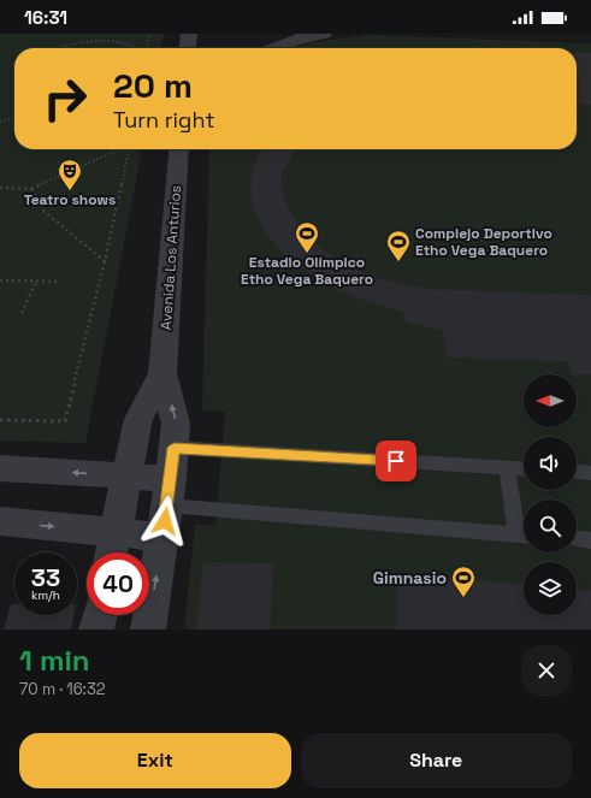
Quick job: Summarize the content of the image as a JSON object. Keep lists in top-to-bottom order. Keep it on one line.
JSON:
{"streets":{"street":["Avenida Los Anturios"]},"places":{"theatre":["Teatro shows"],"sports":["Estadio Olímpico Etho Vega Baquero","Complejo Deportivo Etho Vega Baquero","Gimnasio"]},"north":"left","page":{"status":"16:31","turn":["20 m","Turn right"],"speed":"33 km/h","limit":"40","heading":["1 min","70 m · 16:32"],"buttons":["Exit","Share"]}}
